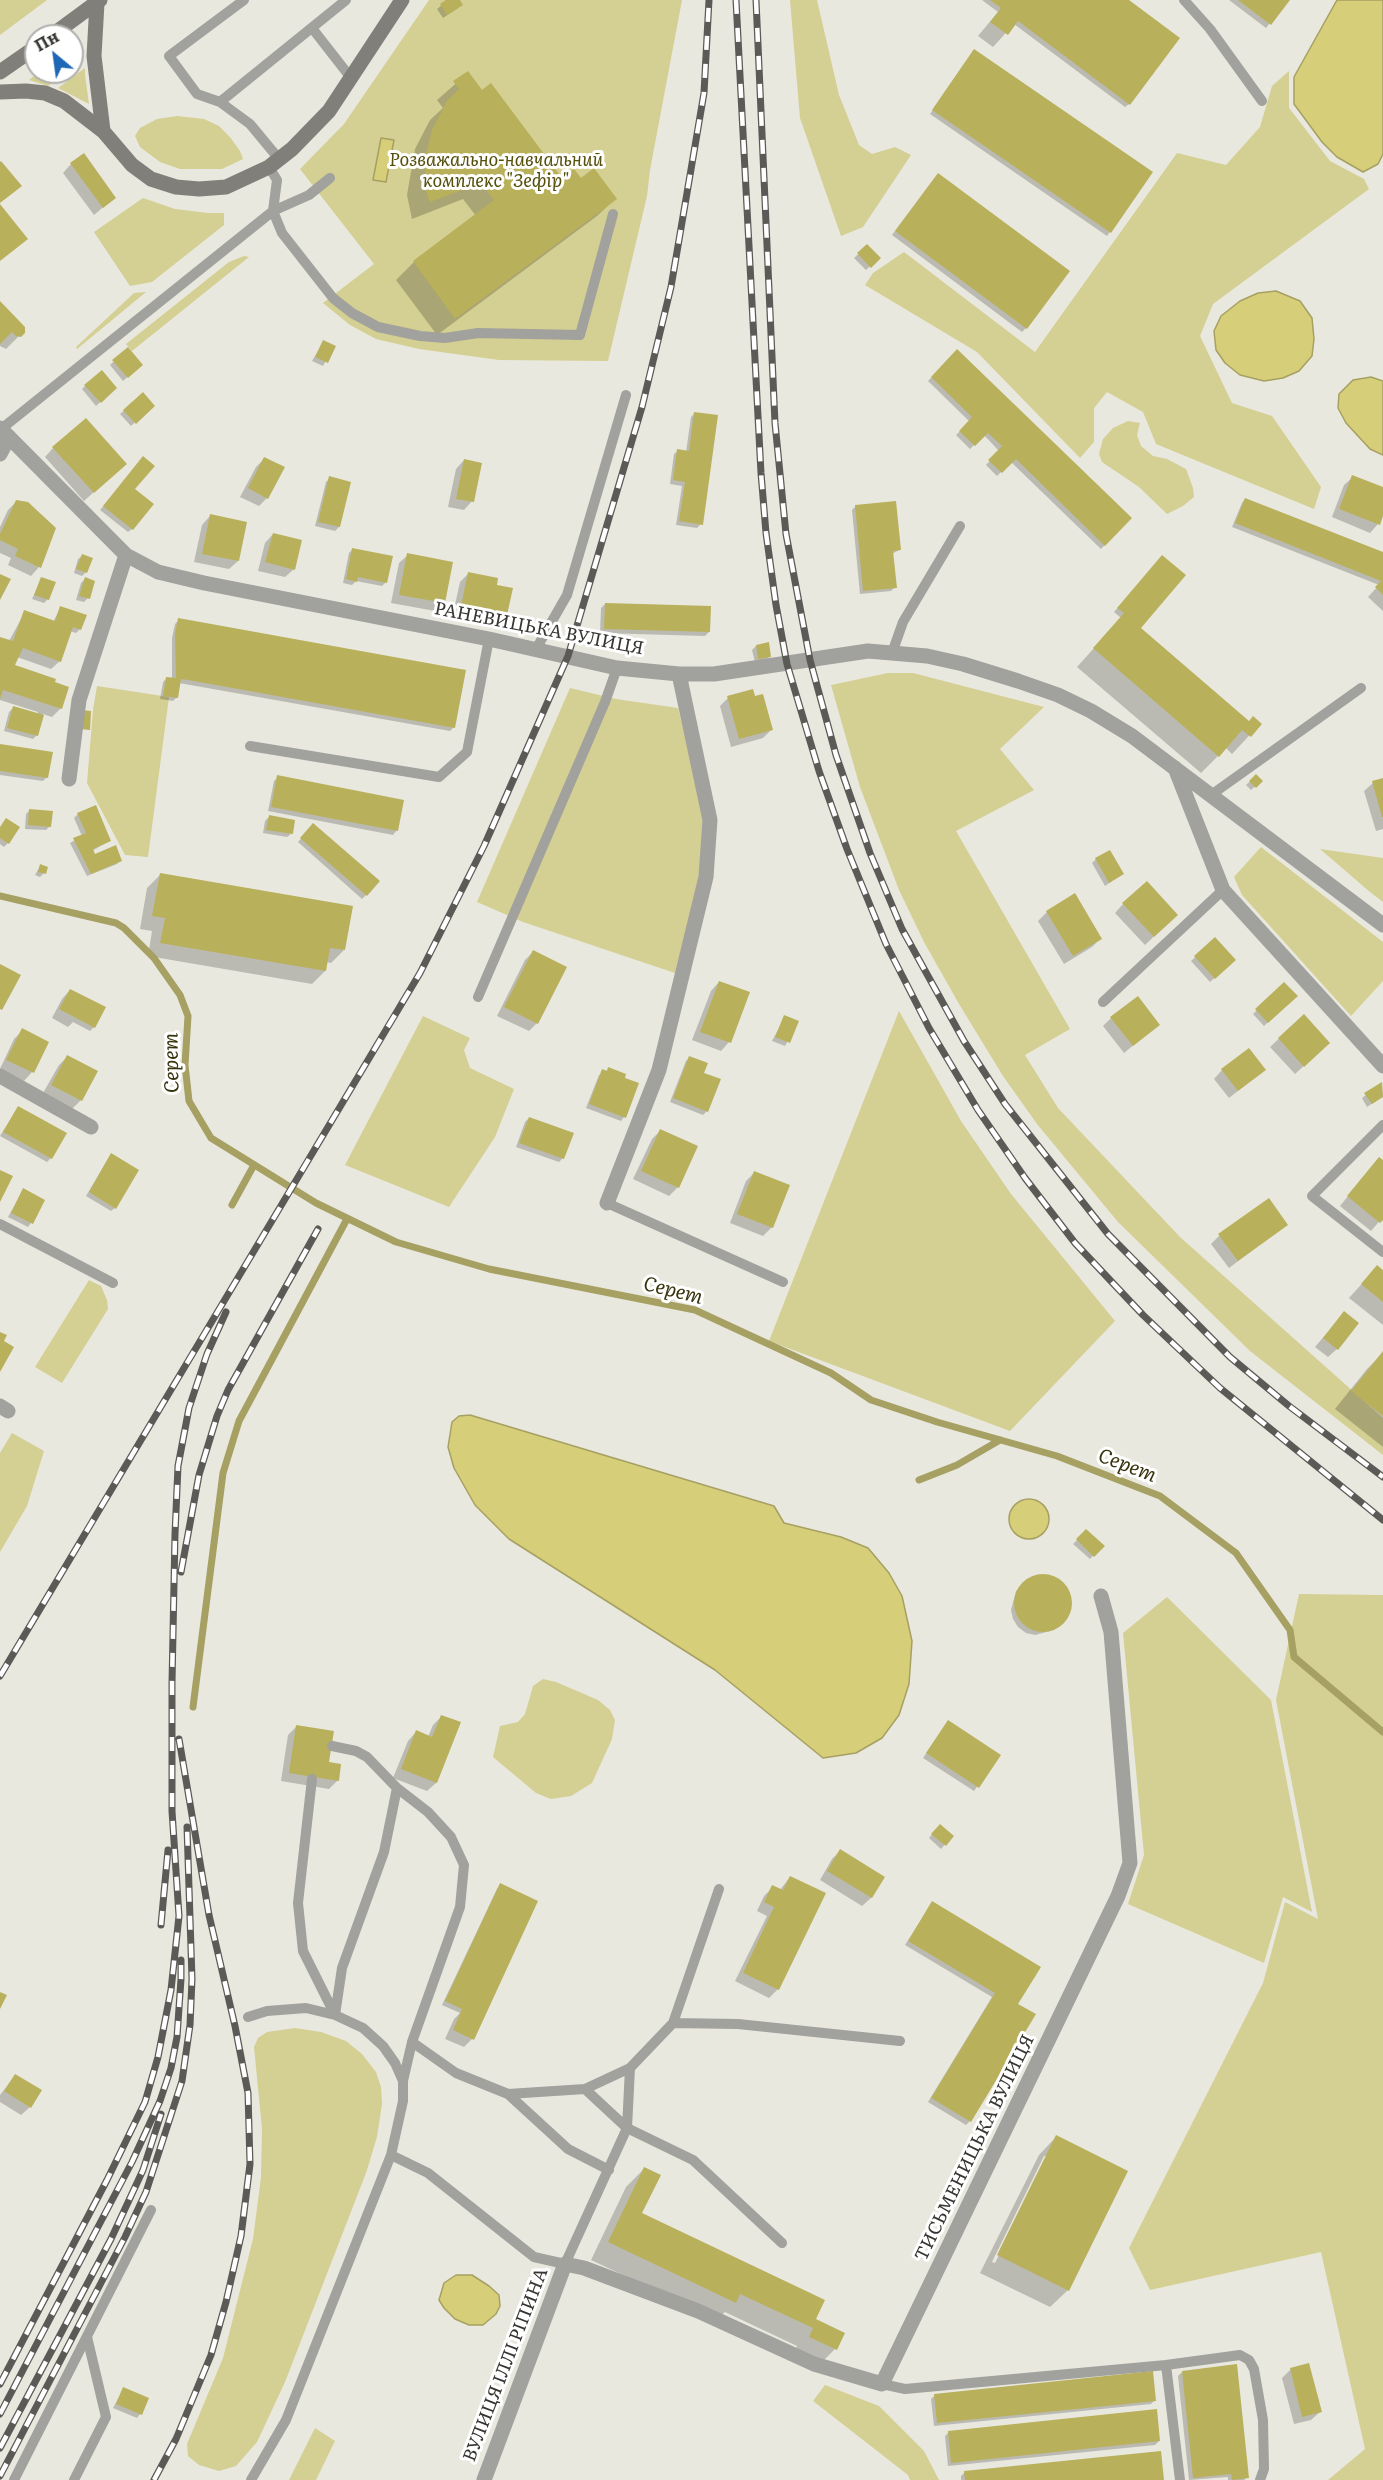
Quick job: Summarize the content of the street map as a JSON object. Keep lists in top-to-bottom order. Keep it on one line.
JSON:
{"streets":{"street":["РАНЕВИЦЬКА ВУЛИЦЯ","ТИСЬМЕНИЦЬКА ВУЛИЦЯ","ВУЛИЦЯ ІЛЛІ РІПИНА"]},"water":["Серет"],"parks":["Розважально-навчальний комплекс \"Зефір\""],"north":"top left"}
